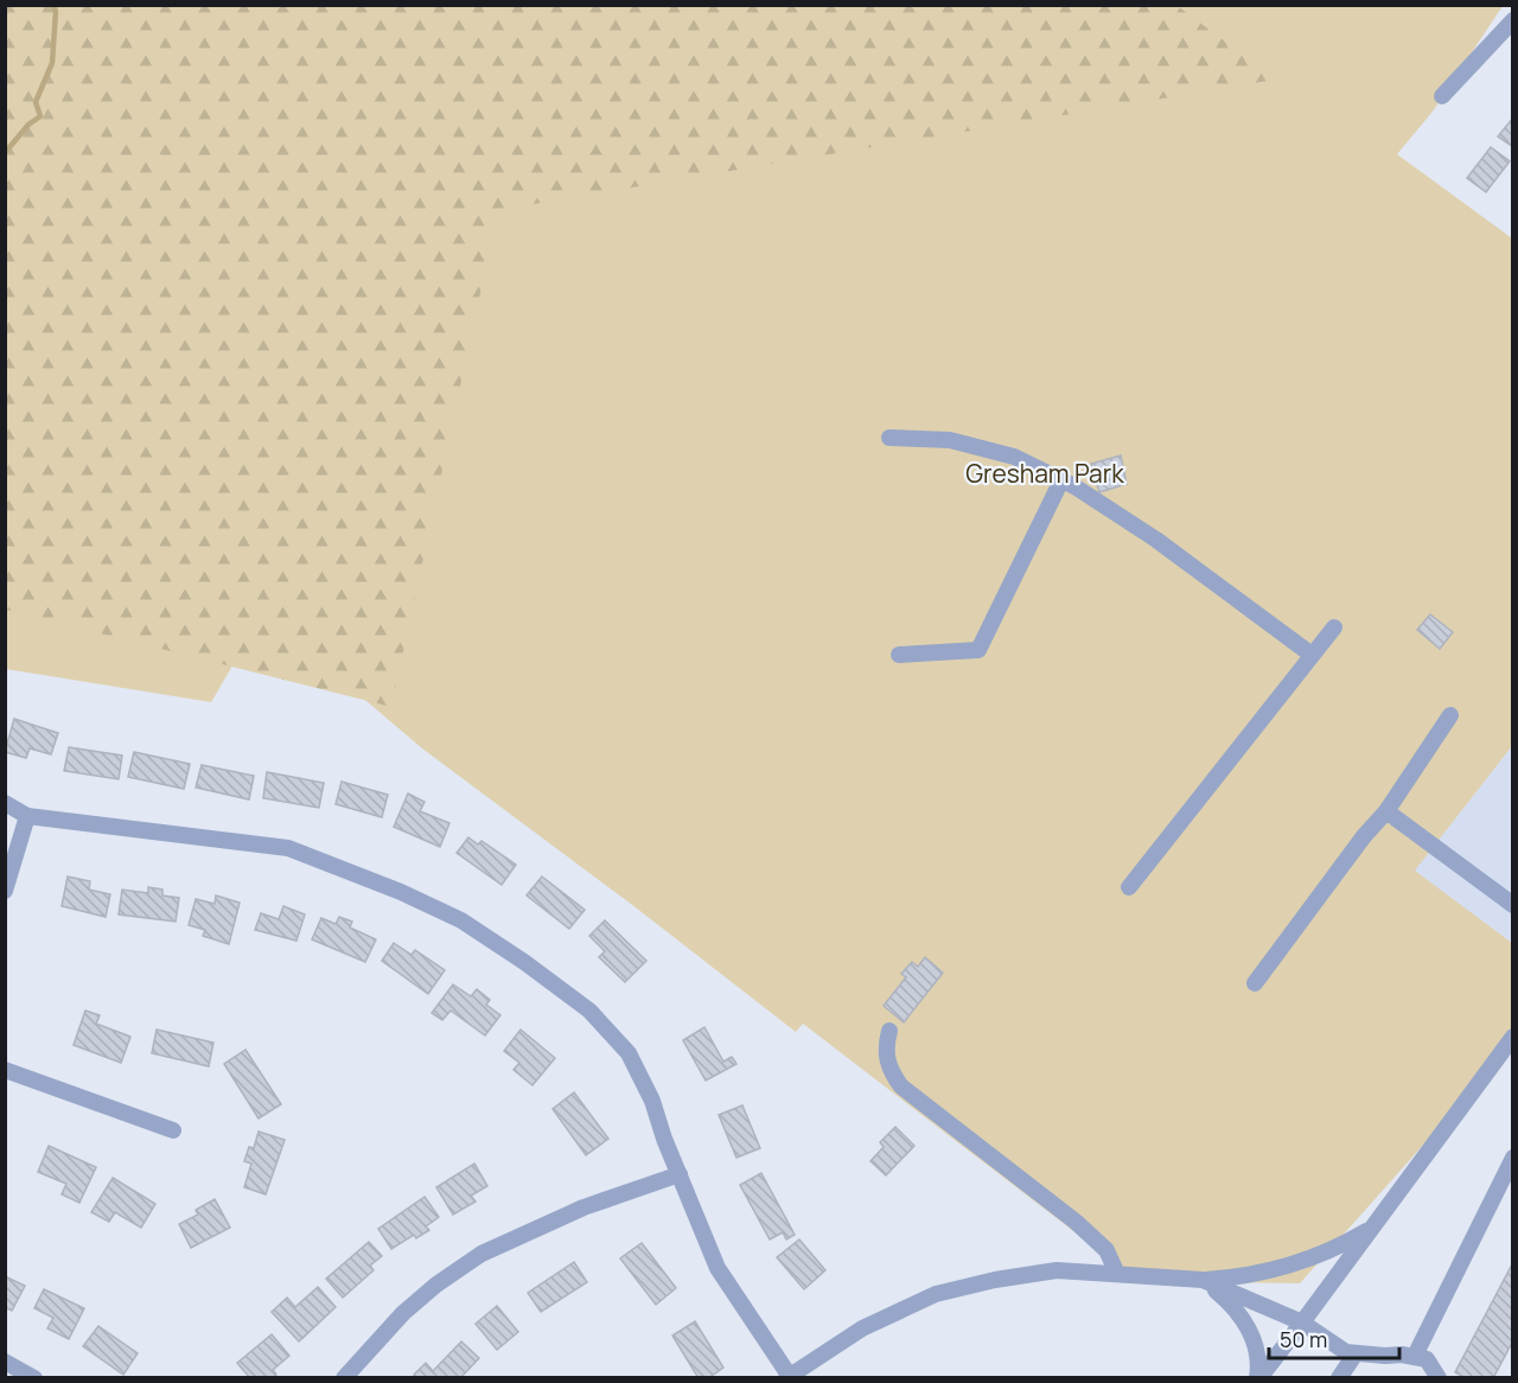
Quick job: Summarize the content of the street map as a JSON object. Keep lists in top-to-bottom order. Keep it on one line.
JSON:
{"parks":["Gresham Park"],"scale_bar":"50 m"}
